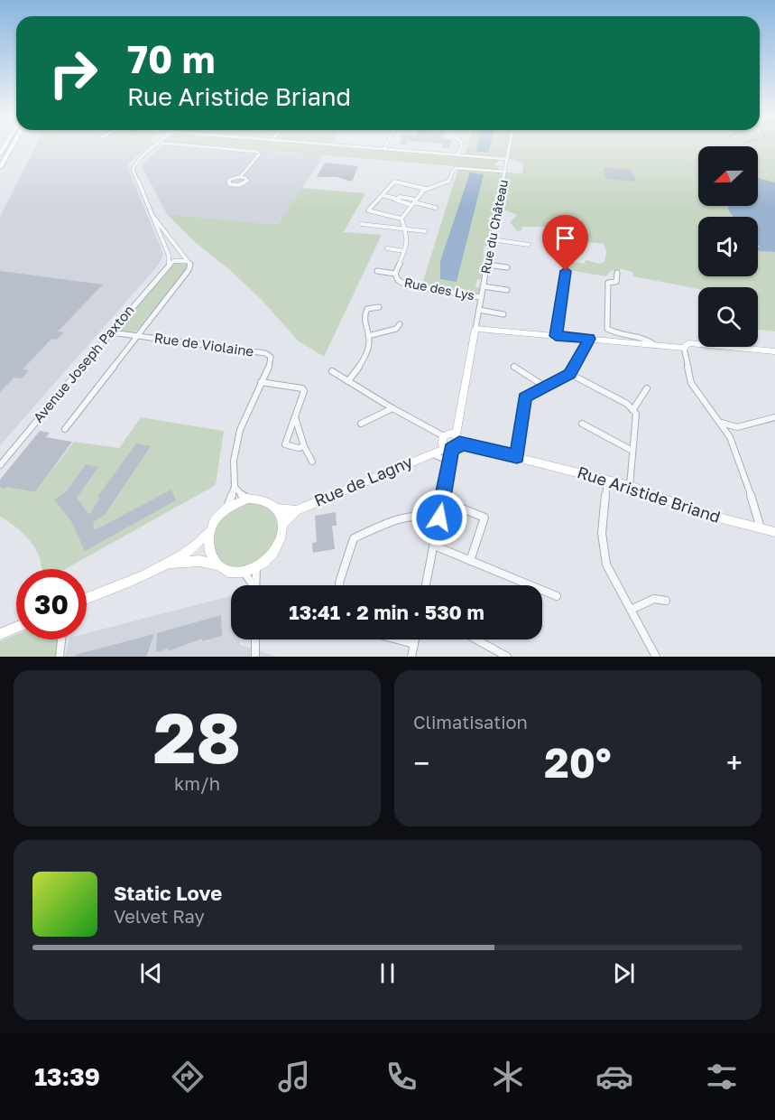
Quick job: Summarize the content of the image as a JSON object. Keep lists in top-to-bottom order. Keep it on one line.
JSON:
{"streets":{"main road":["Rue de Lagny","Rue Aristide Briand"],"street":["Rue du Château","Rue des Lys","Rue de Violaine","Avenue Joseph Paxton"]},"crossings":[["Rue du Château","Rue des Lys"],["Rue de Violaine","Avenue Joseph Paxton"],["Rue de Lagny","Rue Aristide Briand"]],"north":"left","page":{"turn":["70 m","Rue Aristide Briand"],"limit":"30","trip":"13:41 · 2 min · 530 m","tile":[["28","km/h"],"Climatisation"],"heat":["−","20°","+"],"song":["Static Love","Velvet Ray"],"tabs":"13:39"}}
